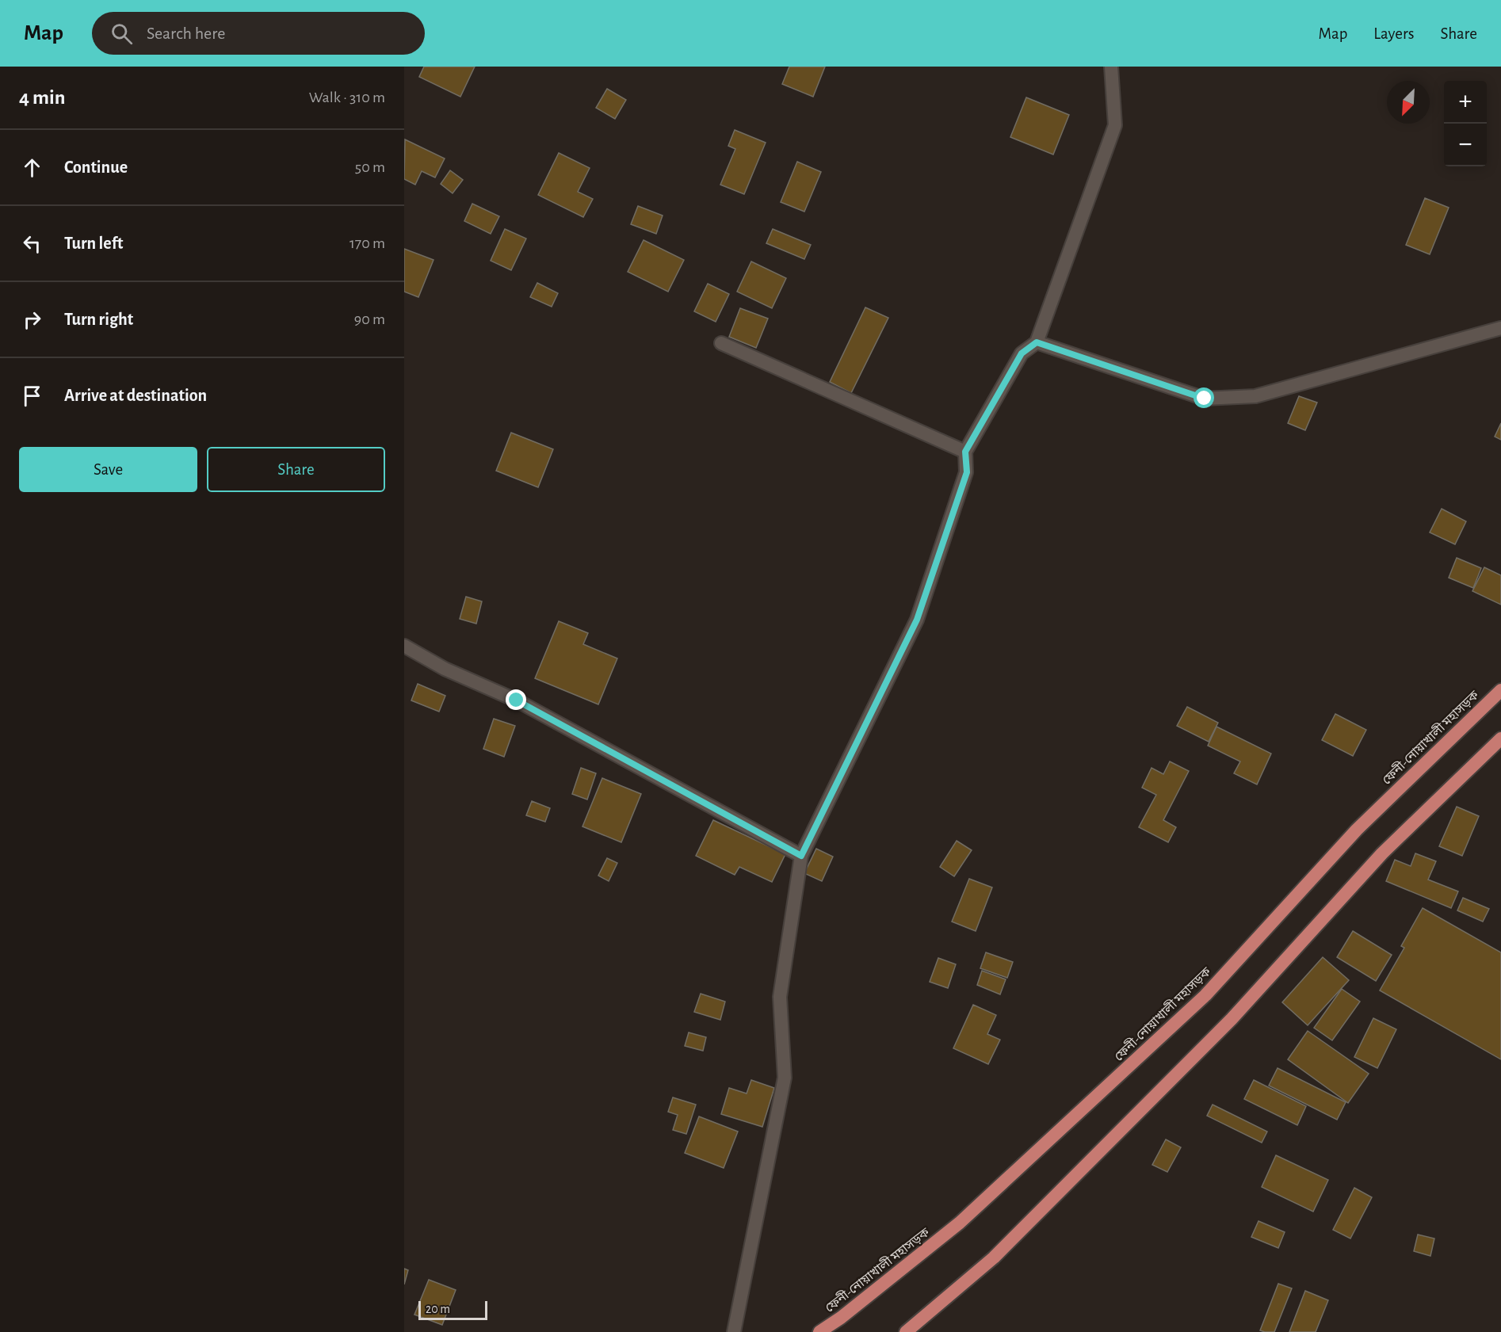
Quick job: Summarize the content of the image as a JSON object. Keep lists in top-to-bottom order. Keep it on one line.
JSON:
{"streets":{"highway":["ফেনী-নোয়াখালী মহাসড়ক"]},"scale_bar":"20 m","north":"bottom left","page":{"header":"Map","search":"Search here","nav":["Map","Layers","Share"],"heading":["4 min","Walk · 310 m"],"map_buttons":["+","−"],"list":[["Continue","50 m"],["Turn left","170 m"],["Turn right","90 m"],"Arrive at destination"],"buttons":["Save","Share"],"scale":"20 m"}}
